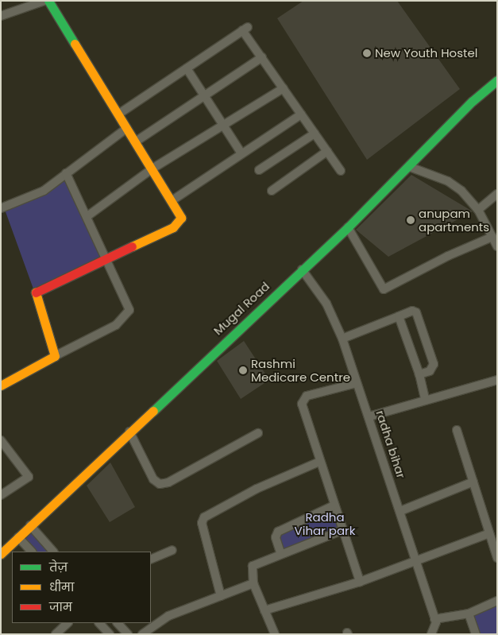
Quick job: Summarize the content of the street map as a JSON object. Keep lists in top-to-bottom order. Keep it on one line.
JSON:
{"streets":{"street":["Mugal Road","radha bihar"]},"crossings":[["Mugal Road","radha bihar"]],"parks":["Radha Vihar park"],"places":["New Youth Hostel","anupam apartments","Rashmi Medicare Centre"],"legend":["तेज़","धीमा","जाम"]}
